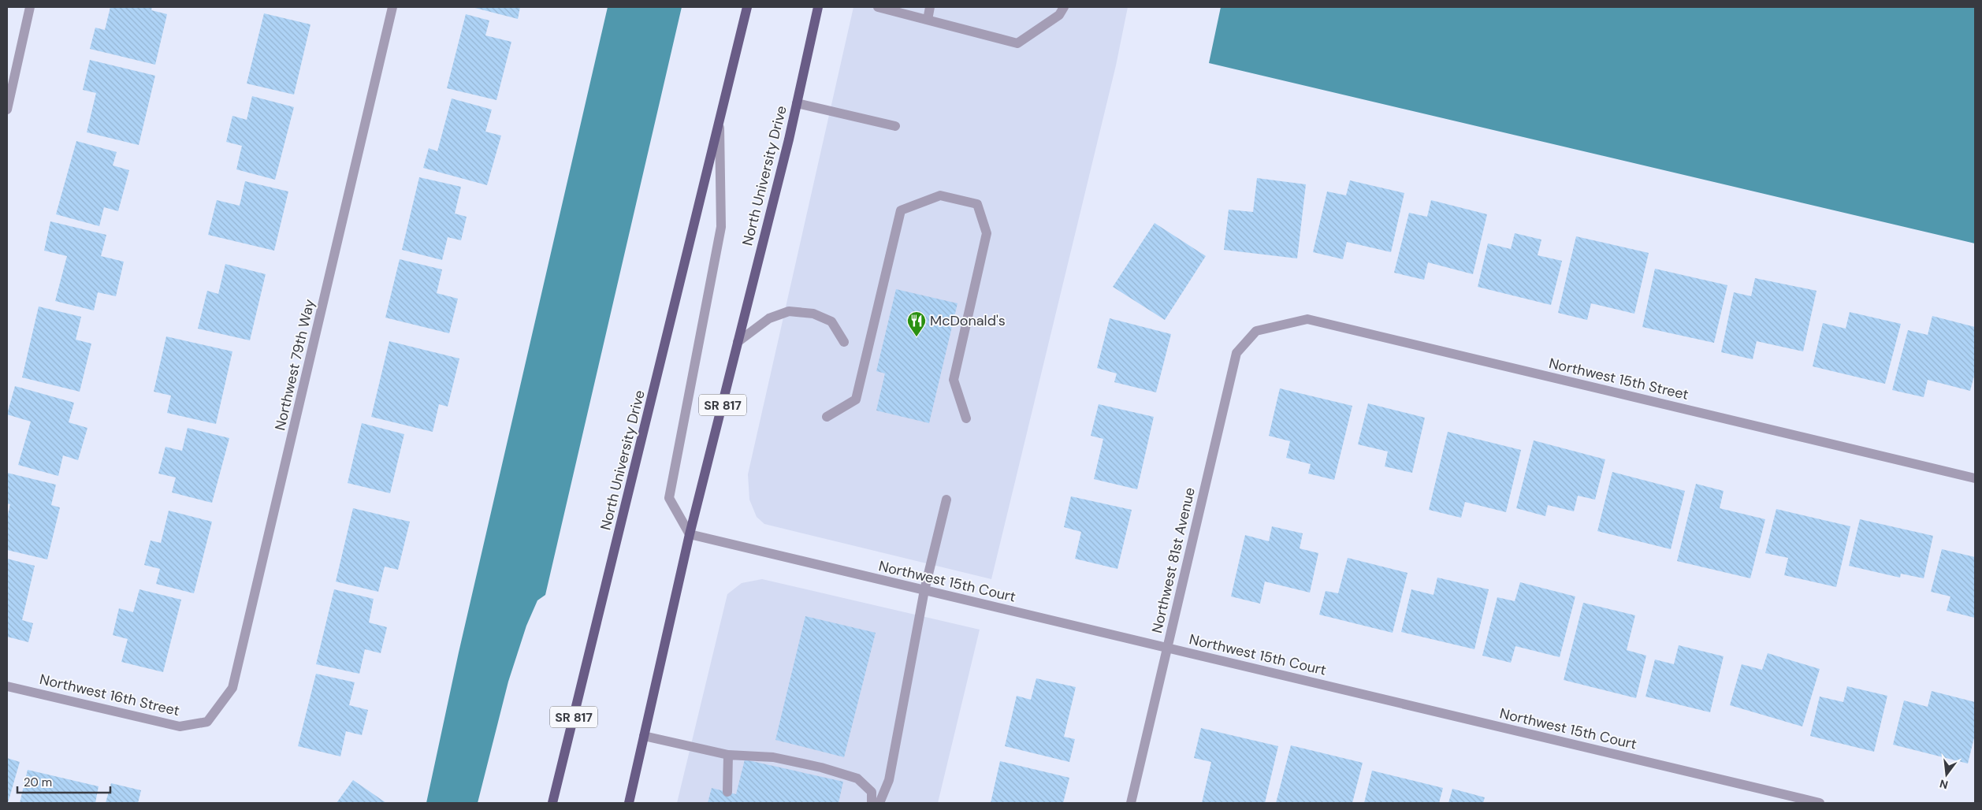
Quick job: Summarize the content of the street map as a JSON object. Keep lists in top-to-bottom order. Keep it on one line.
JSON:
{"streets":{"main road":["North University Drive","SR 817"],"street":["Northwest 79th Way","Northwest 15th Street","Northwest 81st Avenue","Northwest 15th Court","Northwest 16th Street"]},"crossings":[["North University Drive","Northwest 15th Court"],["Northwest 79th Way","Northwest 16th Street"],["Northwest 15th Street","Northwest 81st Avenue"],["Northwest 81st Avenue","Northwest 15th Court"]],"places":{"restaurant":["McDonald's"]},"scale_bar":"20 m","north":"bottom"}
